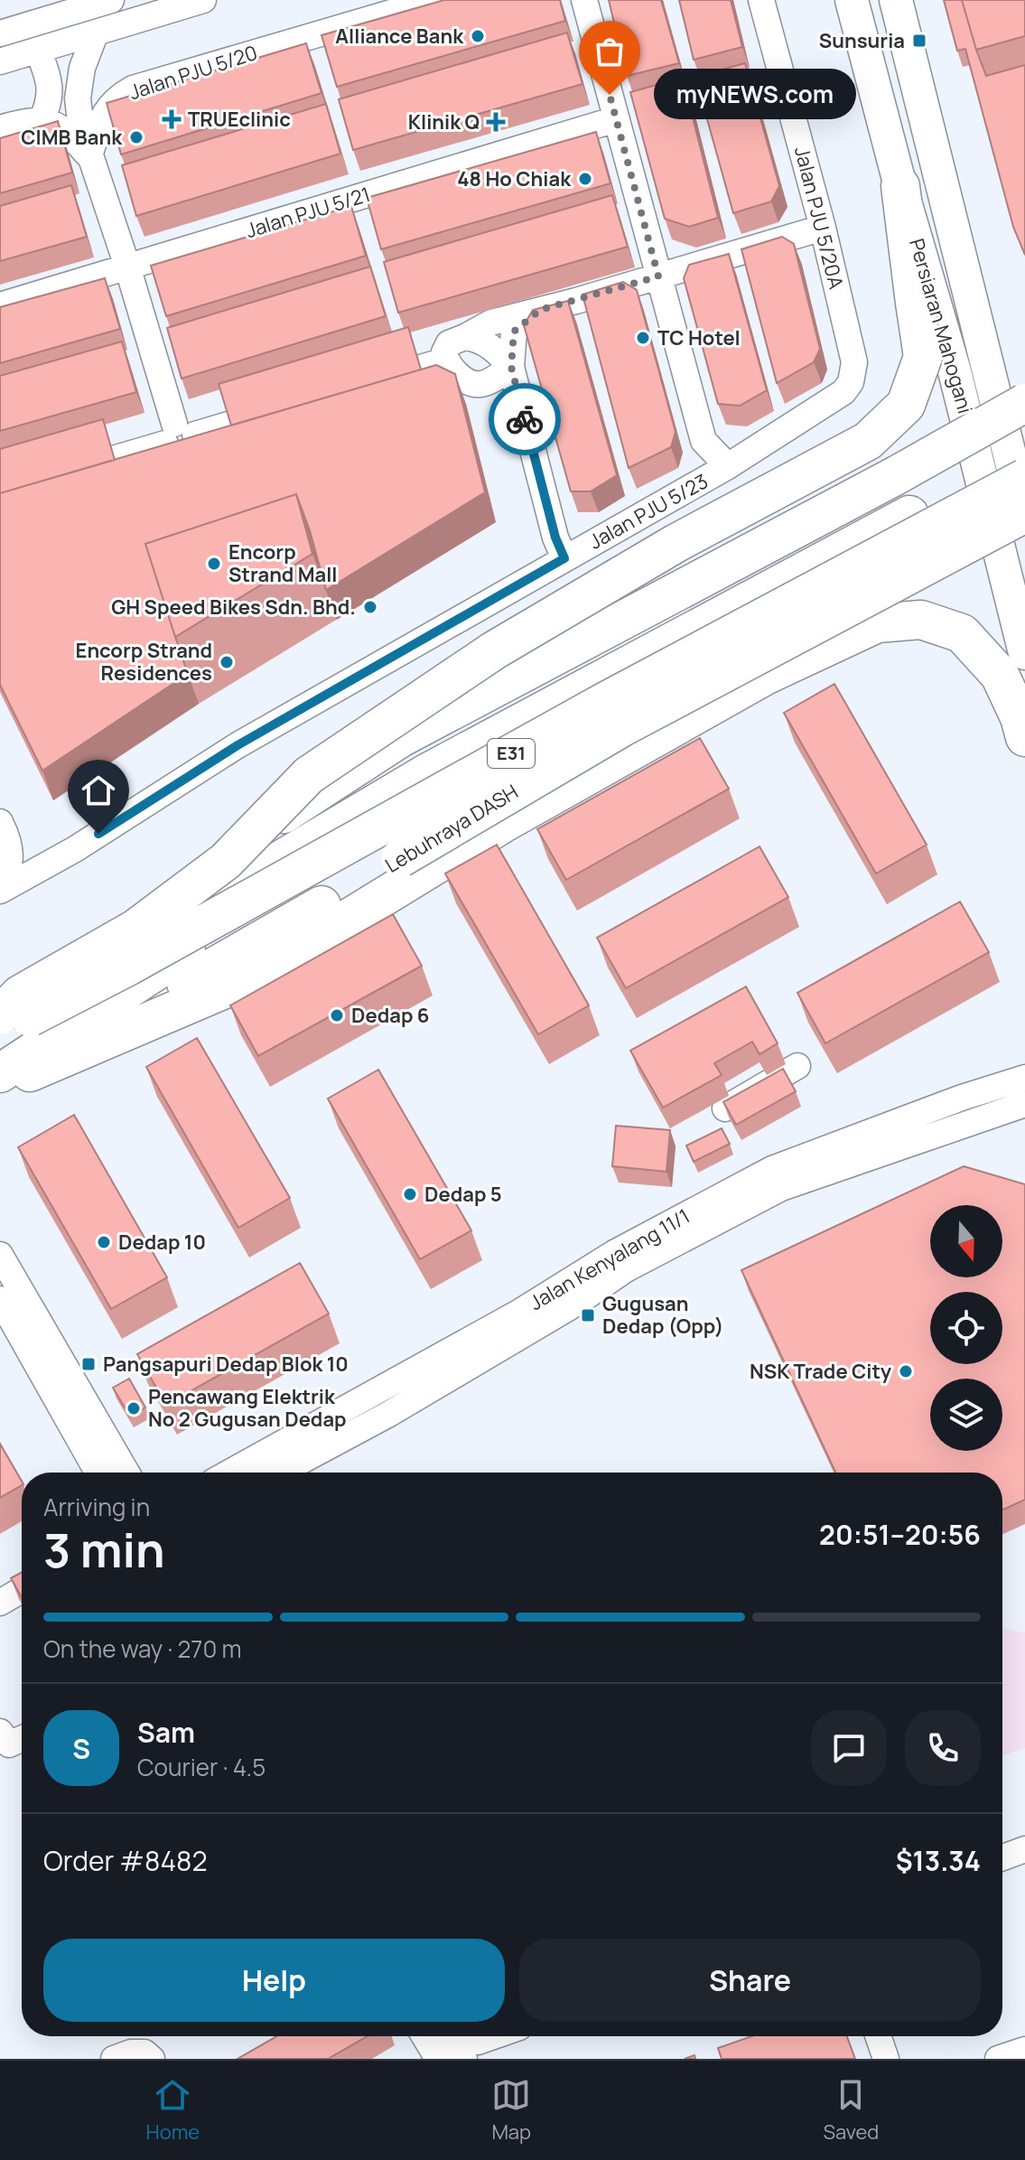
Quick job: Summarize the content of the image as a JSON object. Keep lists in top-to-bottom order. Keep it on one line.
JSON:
{"streets":{"highway":["E31","Lebuhraya DASH"],"main road":["Persiaran Mahogani"],"street":["Jalan PJU 5/20","Jalan PJU 5/21","Jalan PJU 5/20A","Jalan PJU 5/23","Jalan Kenyalang 11/1"]},"crossings":[["Jalan PJU 5/20A","Jalan PJU 5/23"],["Persiaran Mahogani","Lebuhraya DASH"]],"places":{"other":["Alliance Bank","myNEWS.com","CIMB Bank","48 Ho Chiak","TC Hotel","Encorp Strand Mall","GH Speed Bikes Sdn. Bhd.","Encorp Strand Residences","Dedap 6","Dedap 5","Dedap 10","NSK Trade City","Pencawang Elektrik No 2 Gugusan Dedap"],"transit":["Sunsuria","Gugusan Dedap (Opp)","Pangsapuri Dedap Blok 10"],"health":["TRUEclinic","Klinik Q"]},"north":"bottom","page":{"bubble":"myNEWS.com","heading":["3 min","Arriving in","20:51–20:56"],"panel":["Sam","Courier · 4.5","Order #8482","$13.34"],"bar":"On the way · 270 m","round":"S","buttons":["Help","Share"],"tabs":["Home","Map","Saved"]}}
